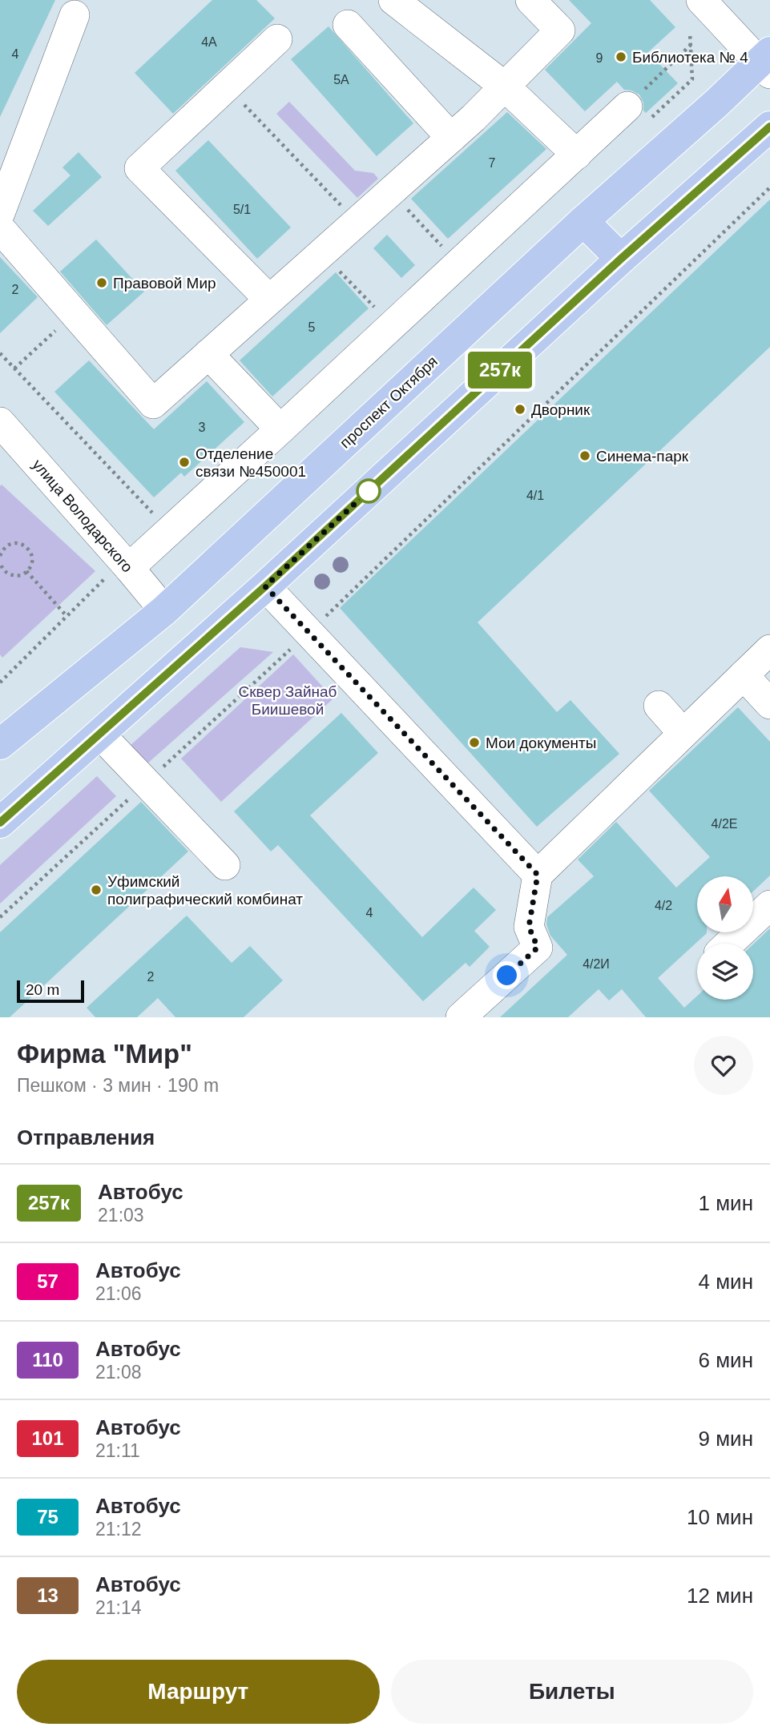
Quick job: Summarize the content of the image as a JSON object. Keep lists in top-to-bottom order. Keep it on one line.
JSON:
{"streets":{"main road":["проспект Октября"],"street":["улица Володарского"]},"crossings":[["проспект Октября","улица Володарского"]],"parks":["Сквер Зайнаб Биишевой"],"places":["Библиотека № 4","Правовой Мир","Дворник","Синема-парк","Отделение связи №450001","Мои документы","Уфимский полиграфический комбинат"],"lines":["bus line 257к"],"house_numbers":["4А","4","9","5А","7","5/1","2","5","3","4/1","4/2Е","4/2","4","4/2И","2"],"scale_bar":"20 m","north":"top","page":{"on_map":"257к","scale":"20 m","heading":[["Фирма \"Мир\"","Пешком · 3 мин · 190 m"],"Отправления"],"list":[{"mark":"257к","name":"Автобус","note":"21:03","value":"1 мин"},{"mark":"57","name":"Автобус","note":"21:06","value":"4 мин"},{"mark":"110","name":"Автобус","note":"21:08","value":"6 мин"},{"mark":"101","name":"Автобус","note":"21:11","value":"9 мин"},{"mark":"75","name":"Автобус","note":"21:12","value":"10 мин"},{"mark":"13","name":"Автобус","note":"21:14","value":"12 мин"}],"buttons":["Маршрут","Билеты"]}}
